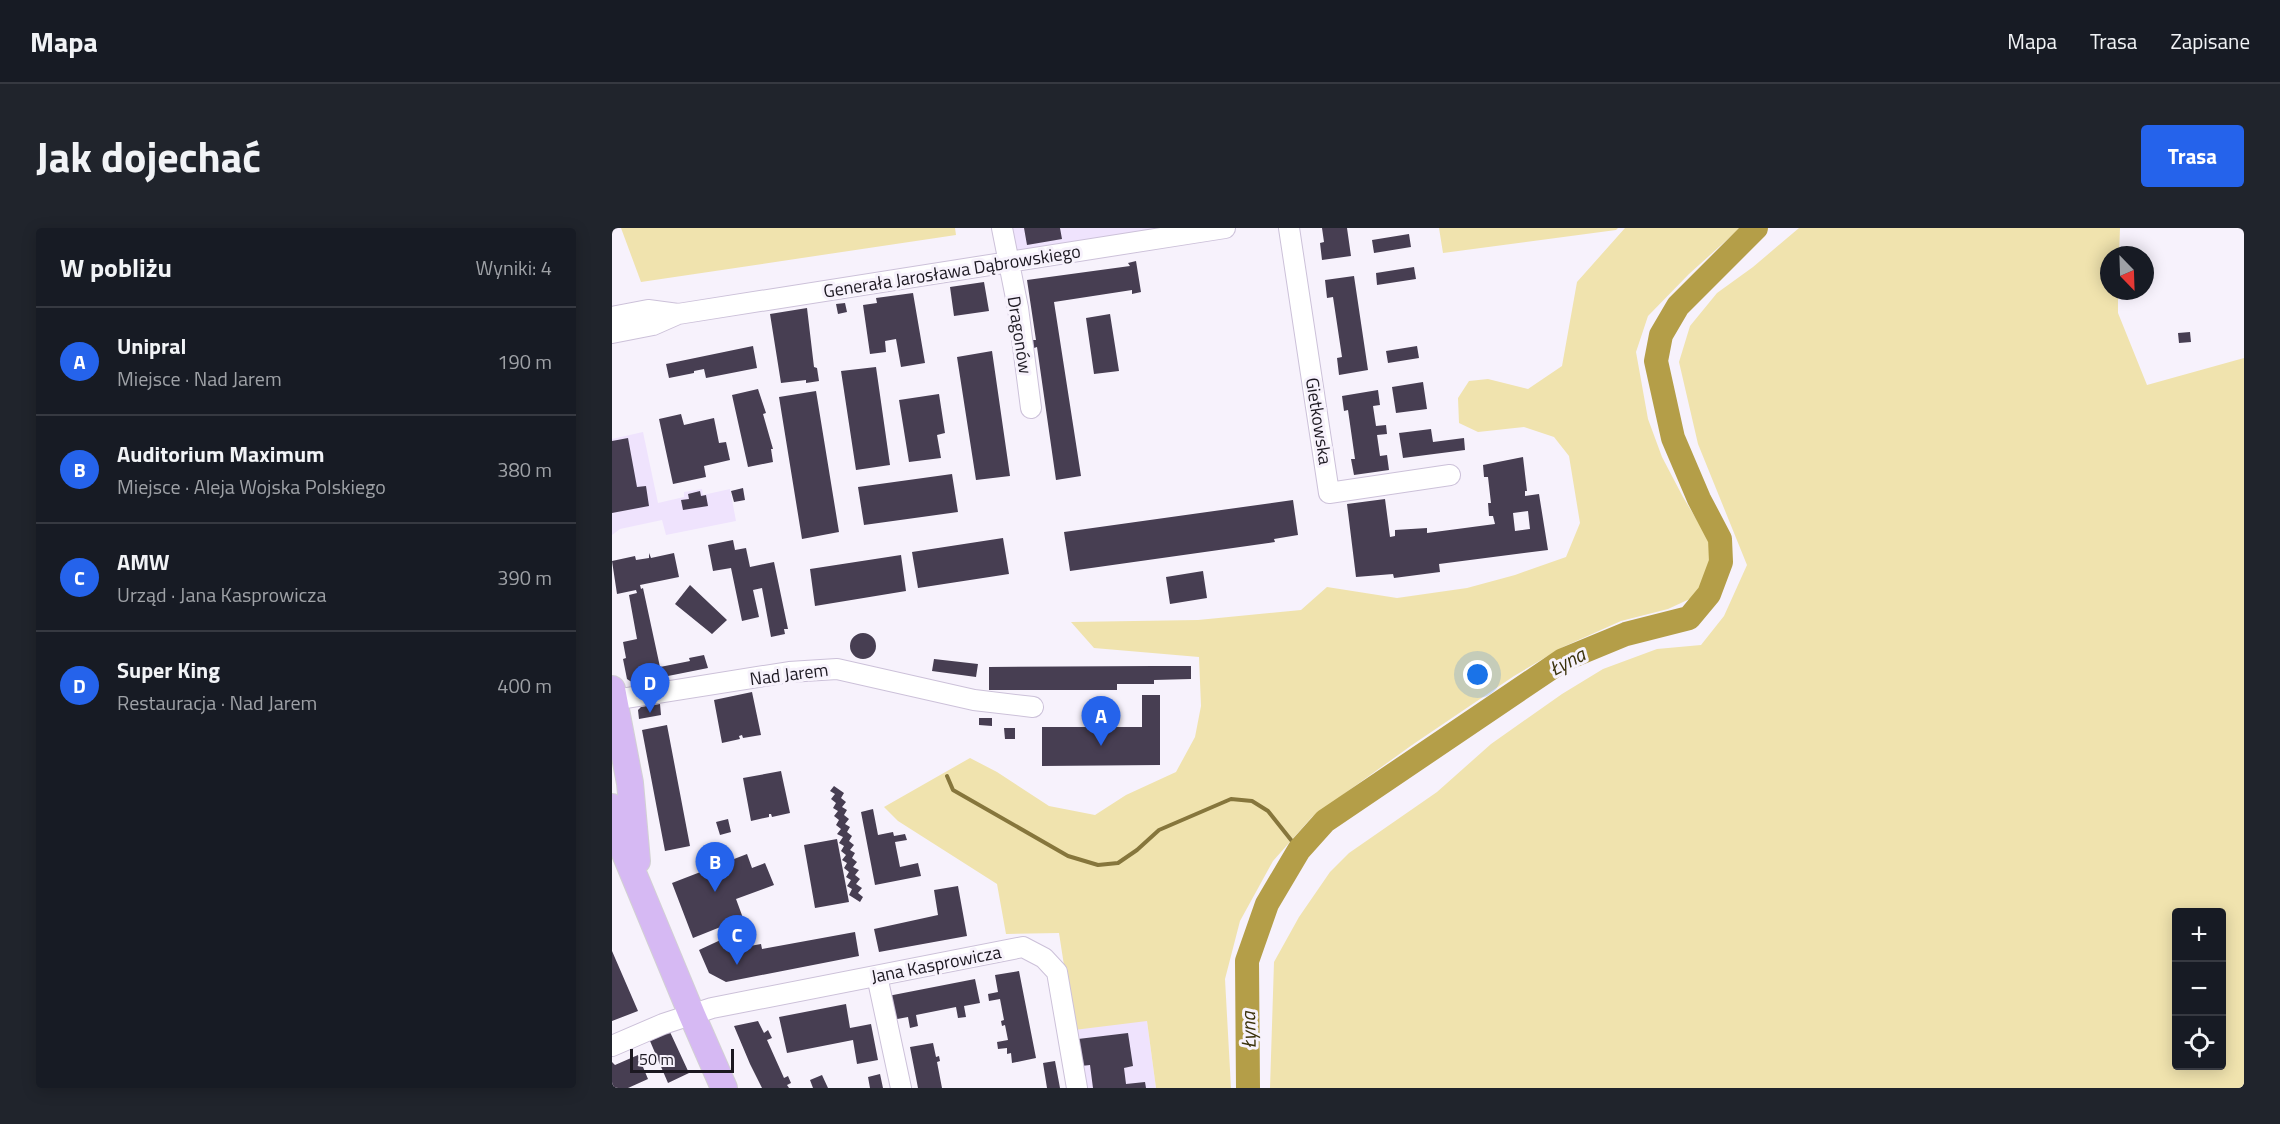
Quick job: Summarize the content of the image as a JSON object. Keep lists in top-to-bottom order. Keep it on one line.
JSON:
{"streets":{"street":["Generała Jarosława Dąbrowskiego","Dragonów","Gietkowska","Nad Jarem","Jana Kasprowicza"]},"crossings":[["Generała Jarosława Dąbrowskiego","Dragonów"]],"water":["Łyna"],"scale_bar":"50 m","north":"bottom right","page":{"header":"Mapa","nav":["Mapa","Trasa","Zapisane"],"title":"Jak dojechać","buttons":"Trasa","heading":["W pobliżu","Wyniki: 4"],"list":[{"mark":"A","name":"Unipral","note":"Miejsce · Nad Jarem","value":"190 m"},{"mark":"B","name":"Auditorium Maximum","note":"Miejsce · Aleja Wojska Polskiego","value":"380 m"},{"mark":"C","name":"AMW","note":"Urząd · Jana Kasprowicza","value":"390 m"},{"mark":"D","name":"Super King","note":"Restauracja · Nad Jarem","value":"400 m"}],"pins":["D","A","B","C"],"map_buttons":["+","−"],"scale":"50 m"}}
